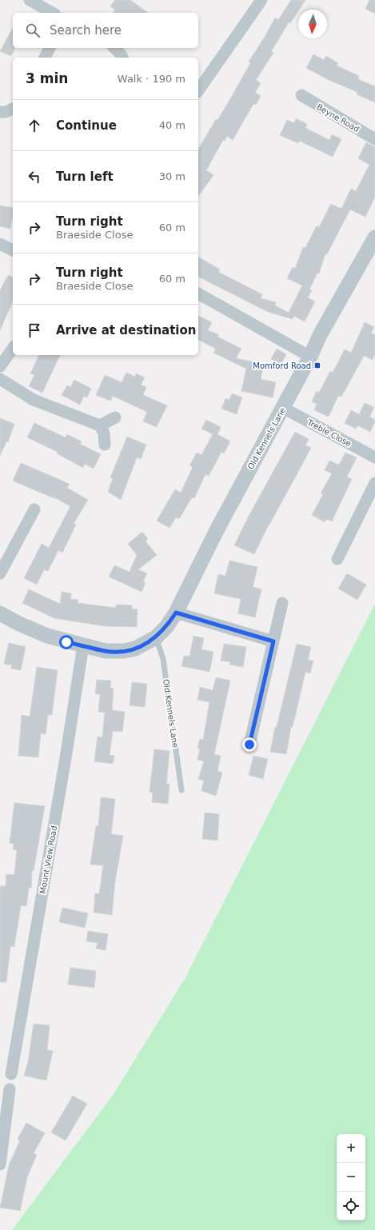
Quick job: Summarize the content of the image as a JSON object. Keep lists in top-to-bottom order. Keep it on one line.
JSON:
{"streets":{"street":["Beyne Road","Treble Close","Old Kennels Lane","Mount View Road"]},"crossings":[["Treble Close","Old Kennels Lane"],["Old Kennels Lane","Mount View Road"]],"places":{"transit":["Momford Road"]},"north":"bottom","page":{"search":"Search here","heading":["3 min","Walk · 190 m"],"list":[["Continue","40 m"],["Turn left","30 m"],["Turn right","Braeside Close","60 m"],["Turn right","Braeside Close","60 m"],"Arrive at destination"],"map_buttons":["+","−"]}}
